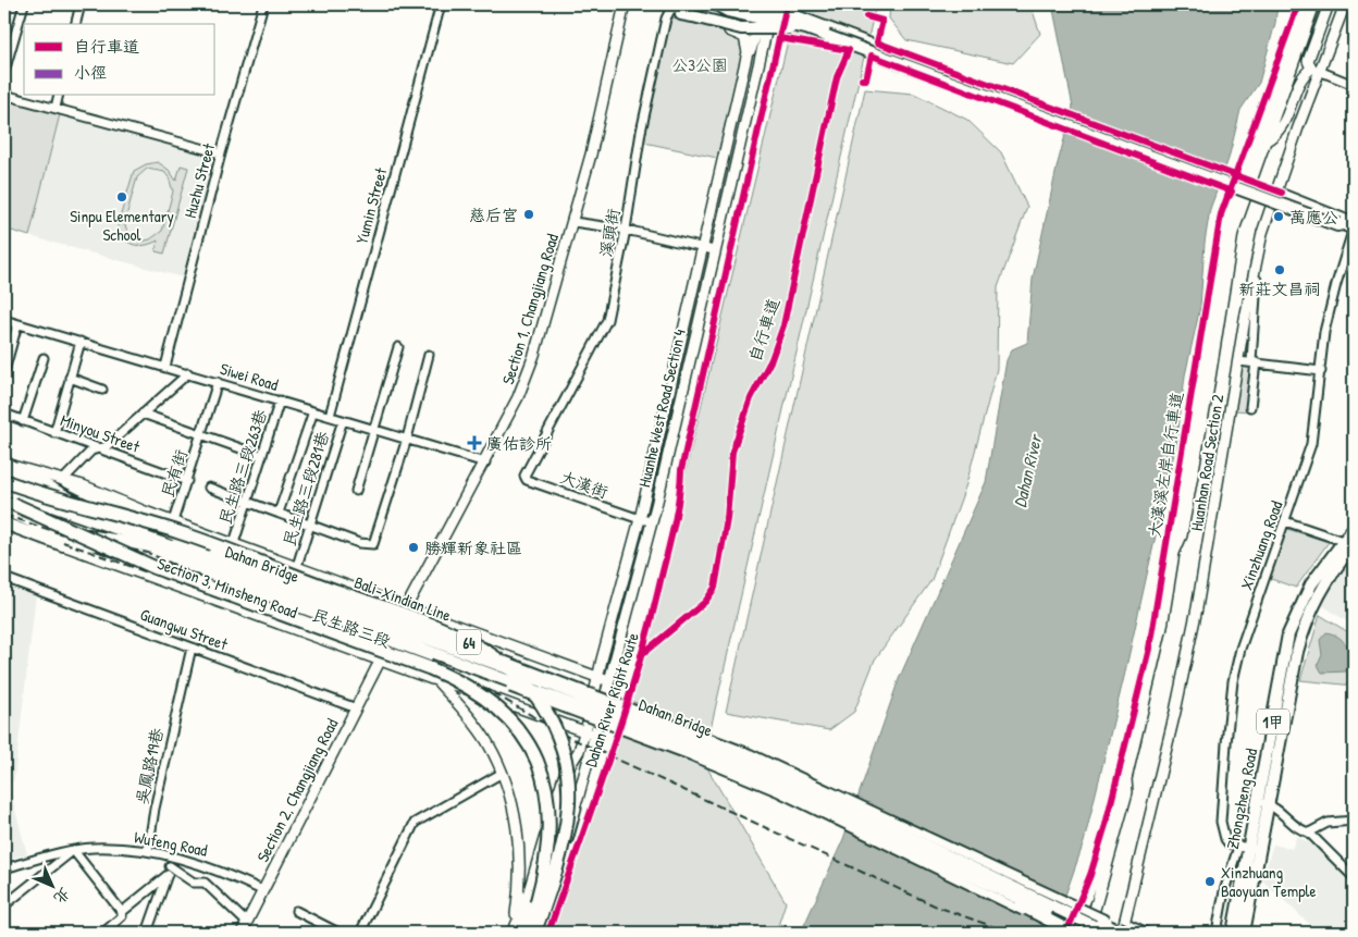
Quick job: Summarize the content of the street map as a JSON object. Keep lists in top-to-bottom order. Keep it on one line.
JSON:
{"streets":{"highway":["Bali-Xindian Line","64"],"main road":["Dahan Bridge","Section 3, Minsheng Road","1甲","Zhongzheng Road"],"street":["Huzhu Street","Yumin Street","溪頭街","Section 1, Changjiang Road","Siwei Road","Huanhe West Road Section 4","Minyou Street","Huanhan Road Section 2","民生路三段263巷","民有街","大漢街","民生路三段281巷","Xinzhuang Road","Guangwu Street","吳鳳路19巷","Section 2, Changjiang Road","Wufeng Road"],"cycle path":["自行車道","大漢溪左岸自行車道","Dahan River Right Route"]},"crossings":[["Huzhu Street","Siwei Road"],["Yumin Street","Siwei Road"],["溪頭街","大漢街"],["Section 1, Changjiang Road","Siwei Road"],["Section 1, Changjiang Road","Section 3, Minsheng Road"],["Section 1, Changjiang Road","Section 2, Changjiang Road"],["Siwei Road","民生路三段263巷"],["Siwei Road","民有街"],["Siwei Road","民生路三段281巷"],["Huanhe West Road Section 4","大漢街"],["Huanhe West Road Section 4","Bali-Xindian Line"],["Huanhe West Road Section 4","64"],["Minyou Street","民有街"],["Xinzhuang Road","Zhongzheng Road"],["Dahan Bridge","Section 3, Minsheng Road"],["Section 3, Minsheng Road","Section 2, Changjiang Road"],["Guangwu Street","吳鳳路19巷"],["Guangwu Street","Section 2, Changjiang Road"],["吳鳳路19巷","Wufeng Road"],["Section 2, Changjiang Road","Wufeng Road"]],"water":["Dahan River"],"parks":["公3公園"],"places":{"other":["Sinpu Elementary School","慈后宮","萬應公","新莊文昌祠","勝輝新象社區","Xinzhuang Baoyuan Temple"],"health":["廣佑診所"]},"legend":["自行車道","小徑"],"north":"bottom right"}
